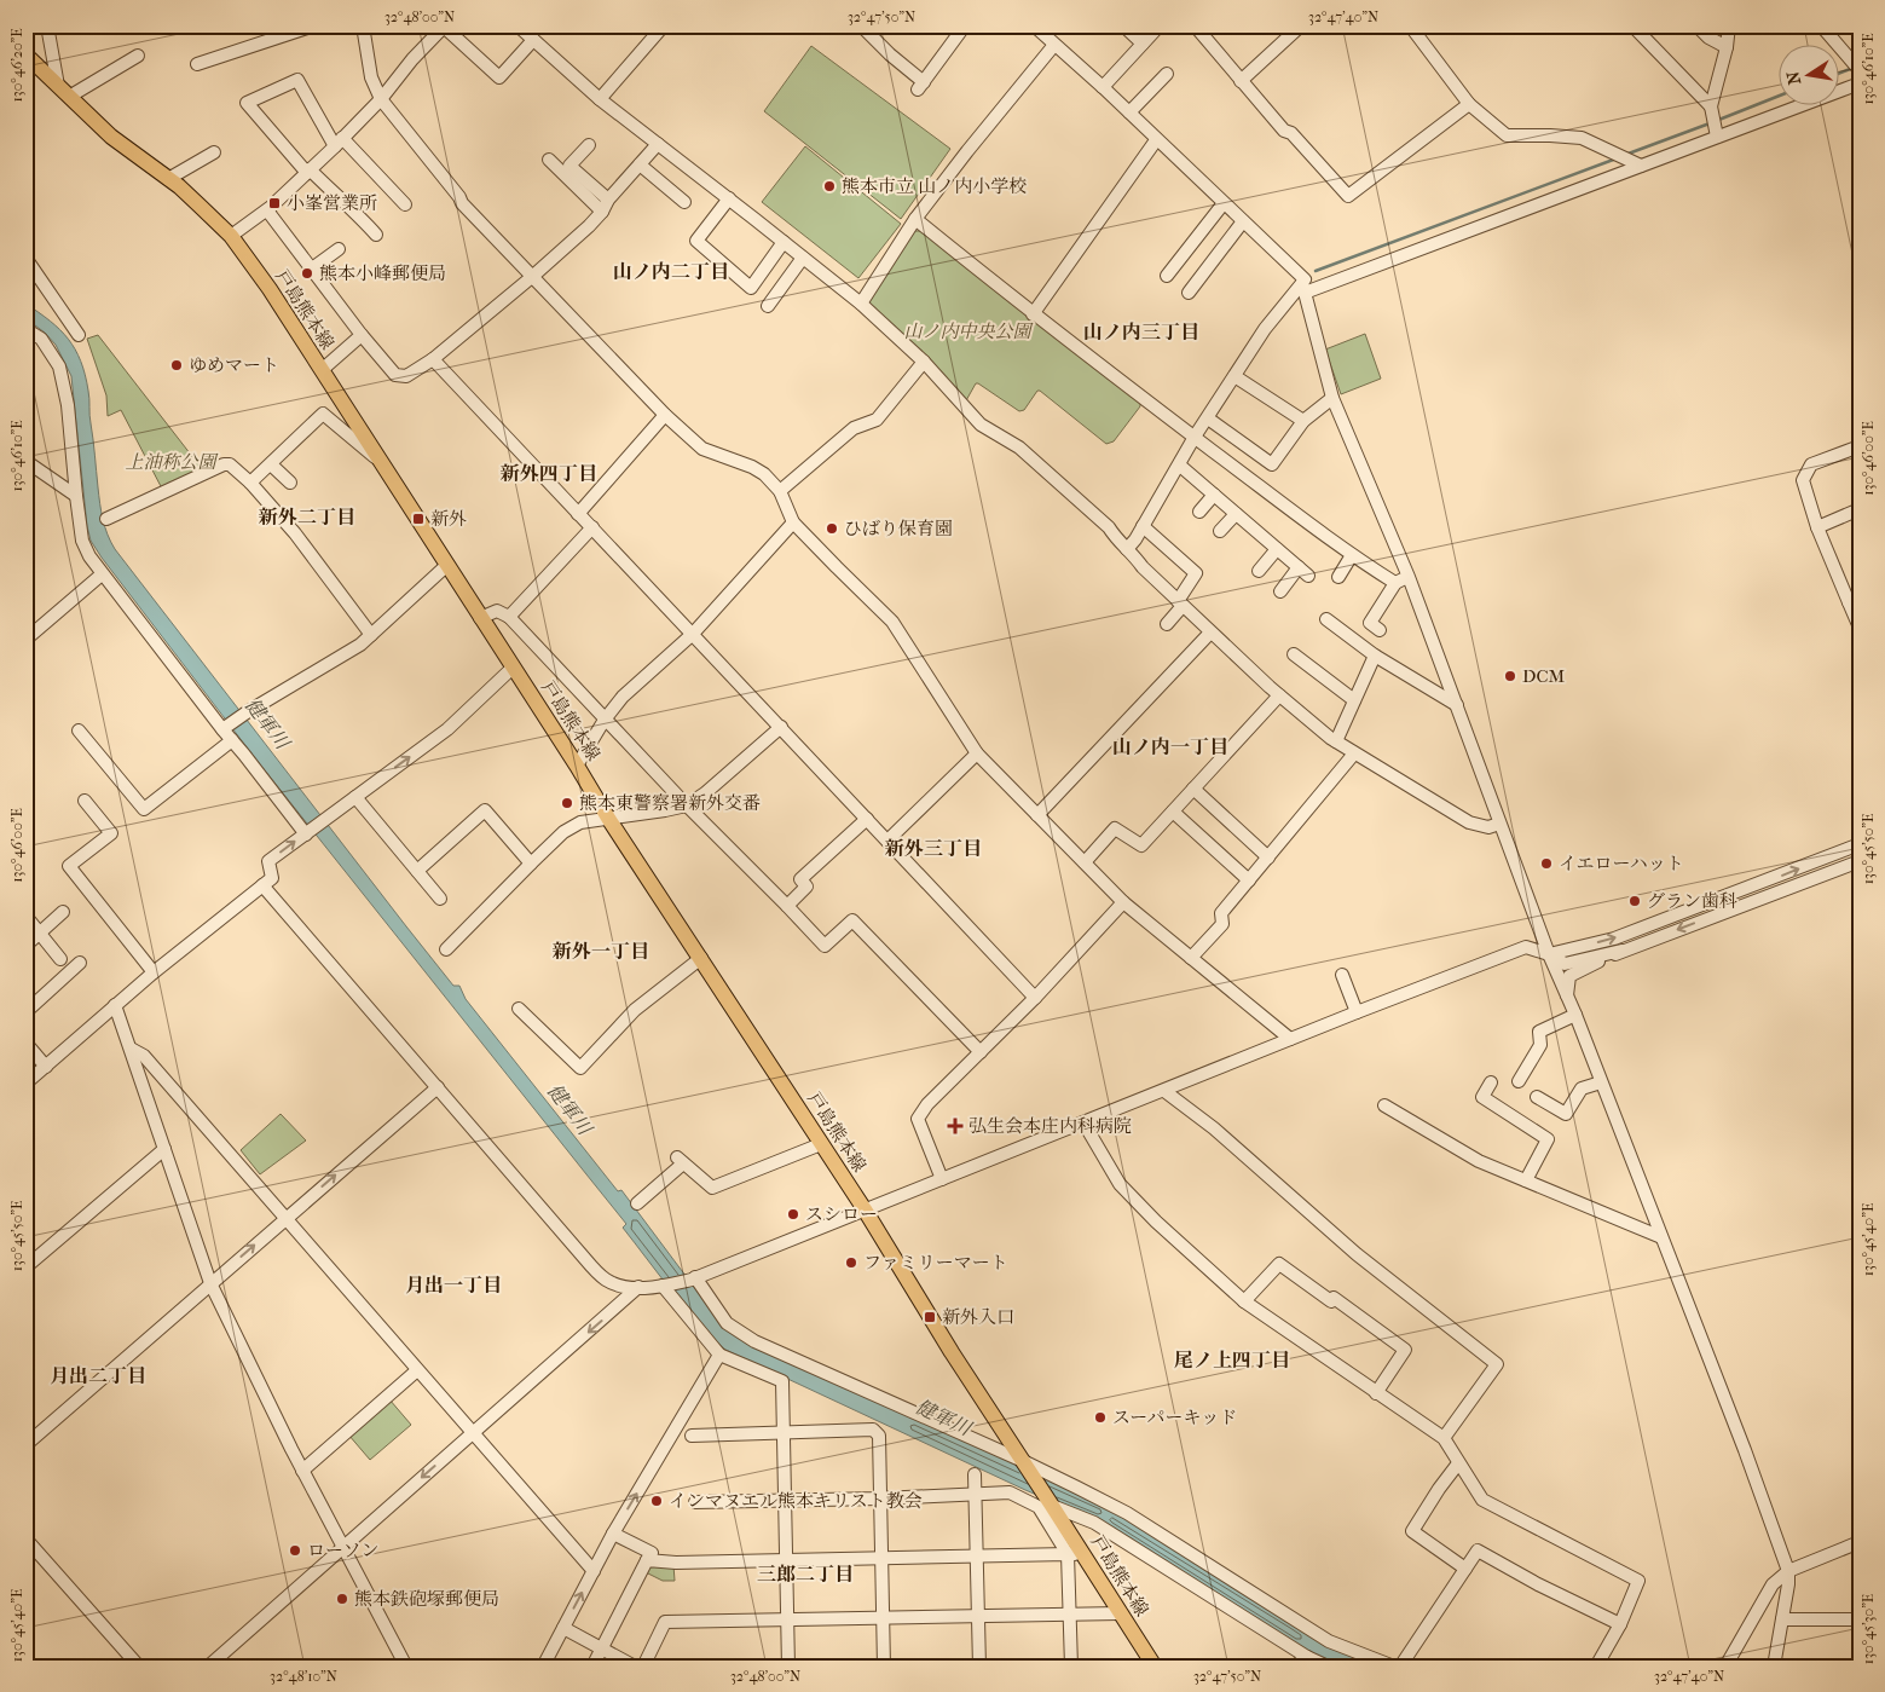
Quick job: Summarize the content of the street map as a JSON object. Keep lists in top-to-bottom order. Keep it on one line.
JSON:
{"streets":{"main road":["戸島熊本線"]},"districts":["山ノ内二丁目","山ノ内三丁目","新外四丁目","新外二丁目","山ノ内一丁目","新外三丁目","新外一丁目","月出一丁目","尾ノ上四丁目","月出二丁目","三郎二丁目"],"water":["健軍川"],"parks":["山ノ内中央公園","上油称公園"],"places":{"other":["熊本市立 山ノ内小学校","熊本小峰郵便局","ゆめマート","ひばり保育園","DCM","熊本東警察署新外交番","イエローハット","グラン歯科","スシロー","ファミリーマート","スーパーキッド","インマヌエル熊本キリスト教会","ローソン","熊本鉄砲塚郵便局"],"transit":["小峯営業所","新外","新外入口"],"health":["弘生会本庄内科病院"]},"north":"left","coordinates":["32°48'00\"N","32°47'50\"N","32°47'40\"N","130°46'20\"E","130°46'10\"E","130°46'00\"E","130°45'50\"E","130°45'40\"E","130°45'30\"E","32°48'10\"N"]}
